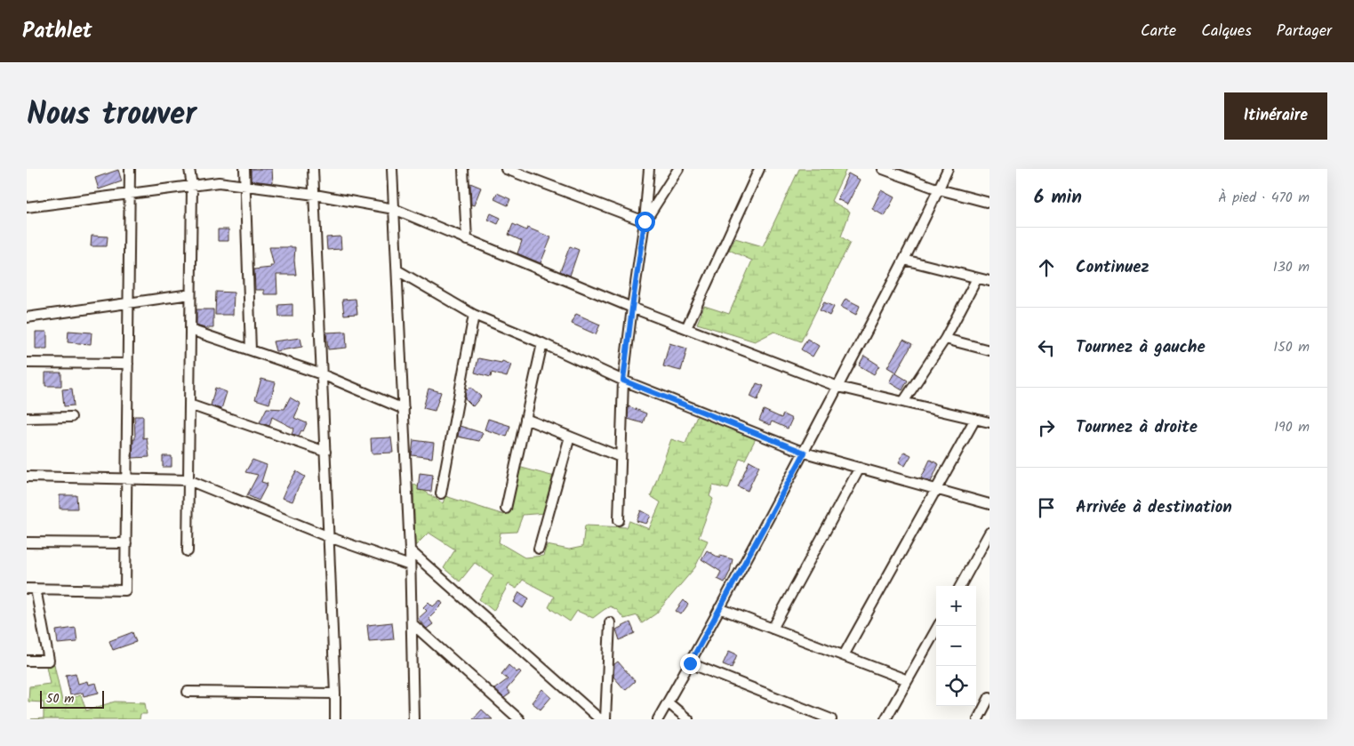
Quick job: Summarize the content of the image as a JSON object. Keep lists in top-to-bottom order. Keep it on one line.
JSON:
{"scale_bar":"50 m","page":{"header":"Pathlet","nav":["Carte","Calques","Partager"],"title":"Nous trouver","buttons":"Itinéraire","heading":["6 min","À pied · 470 m"],"list":[["Continuez","130 m"],["Tournez à gauche","150 m"],["Tournez à droite","190 m"],"Arrivée à destination"],"map_buttons":["+","−"],"scale":"50 m"}}
